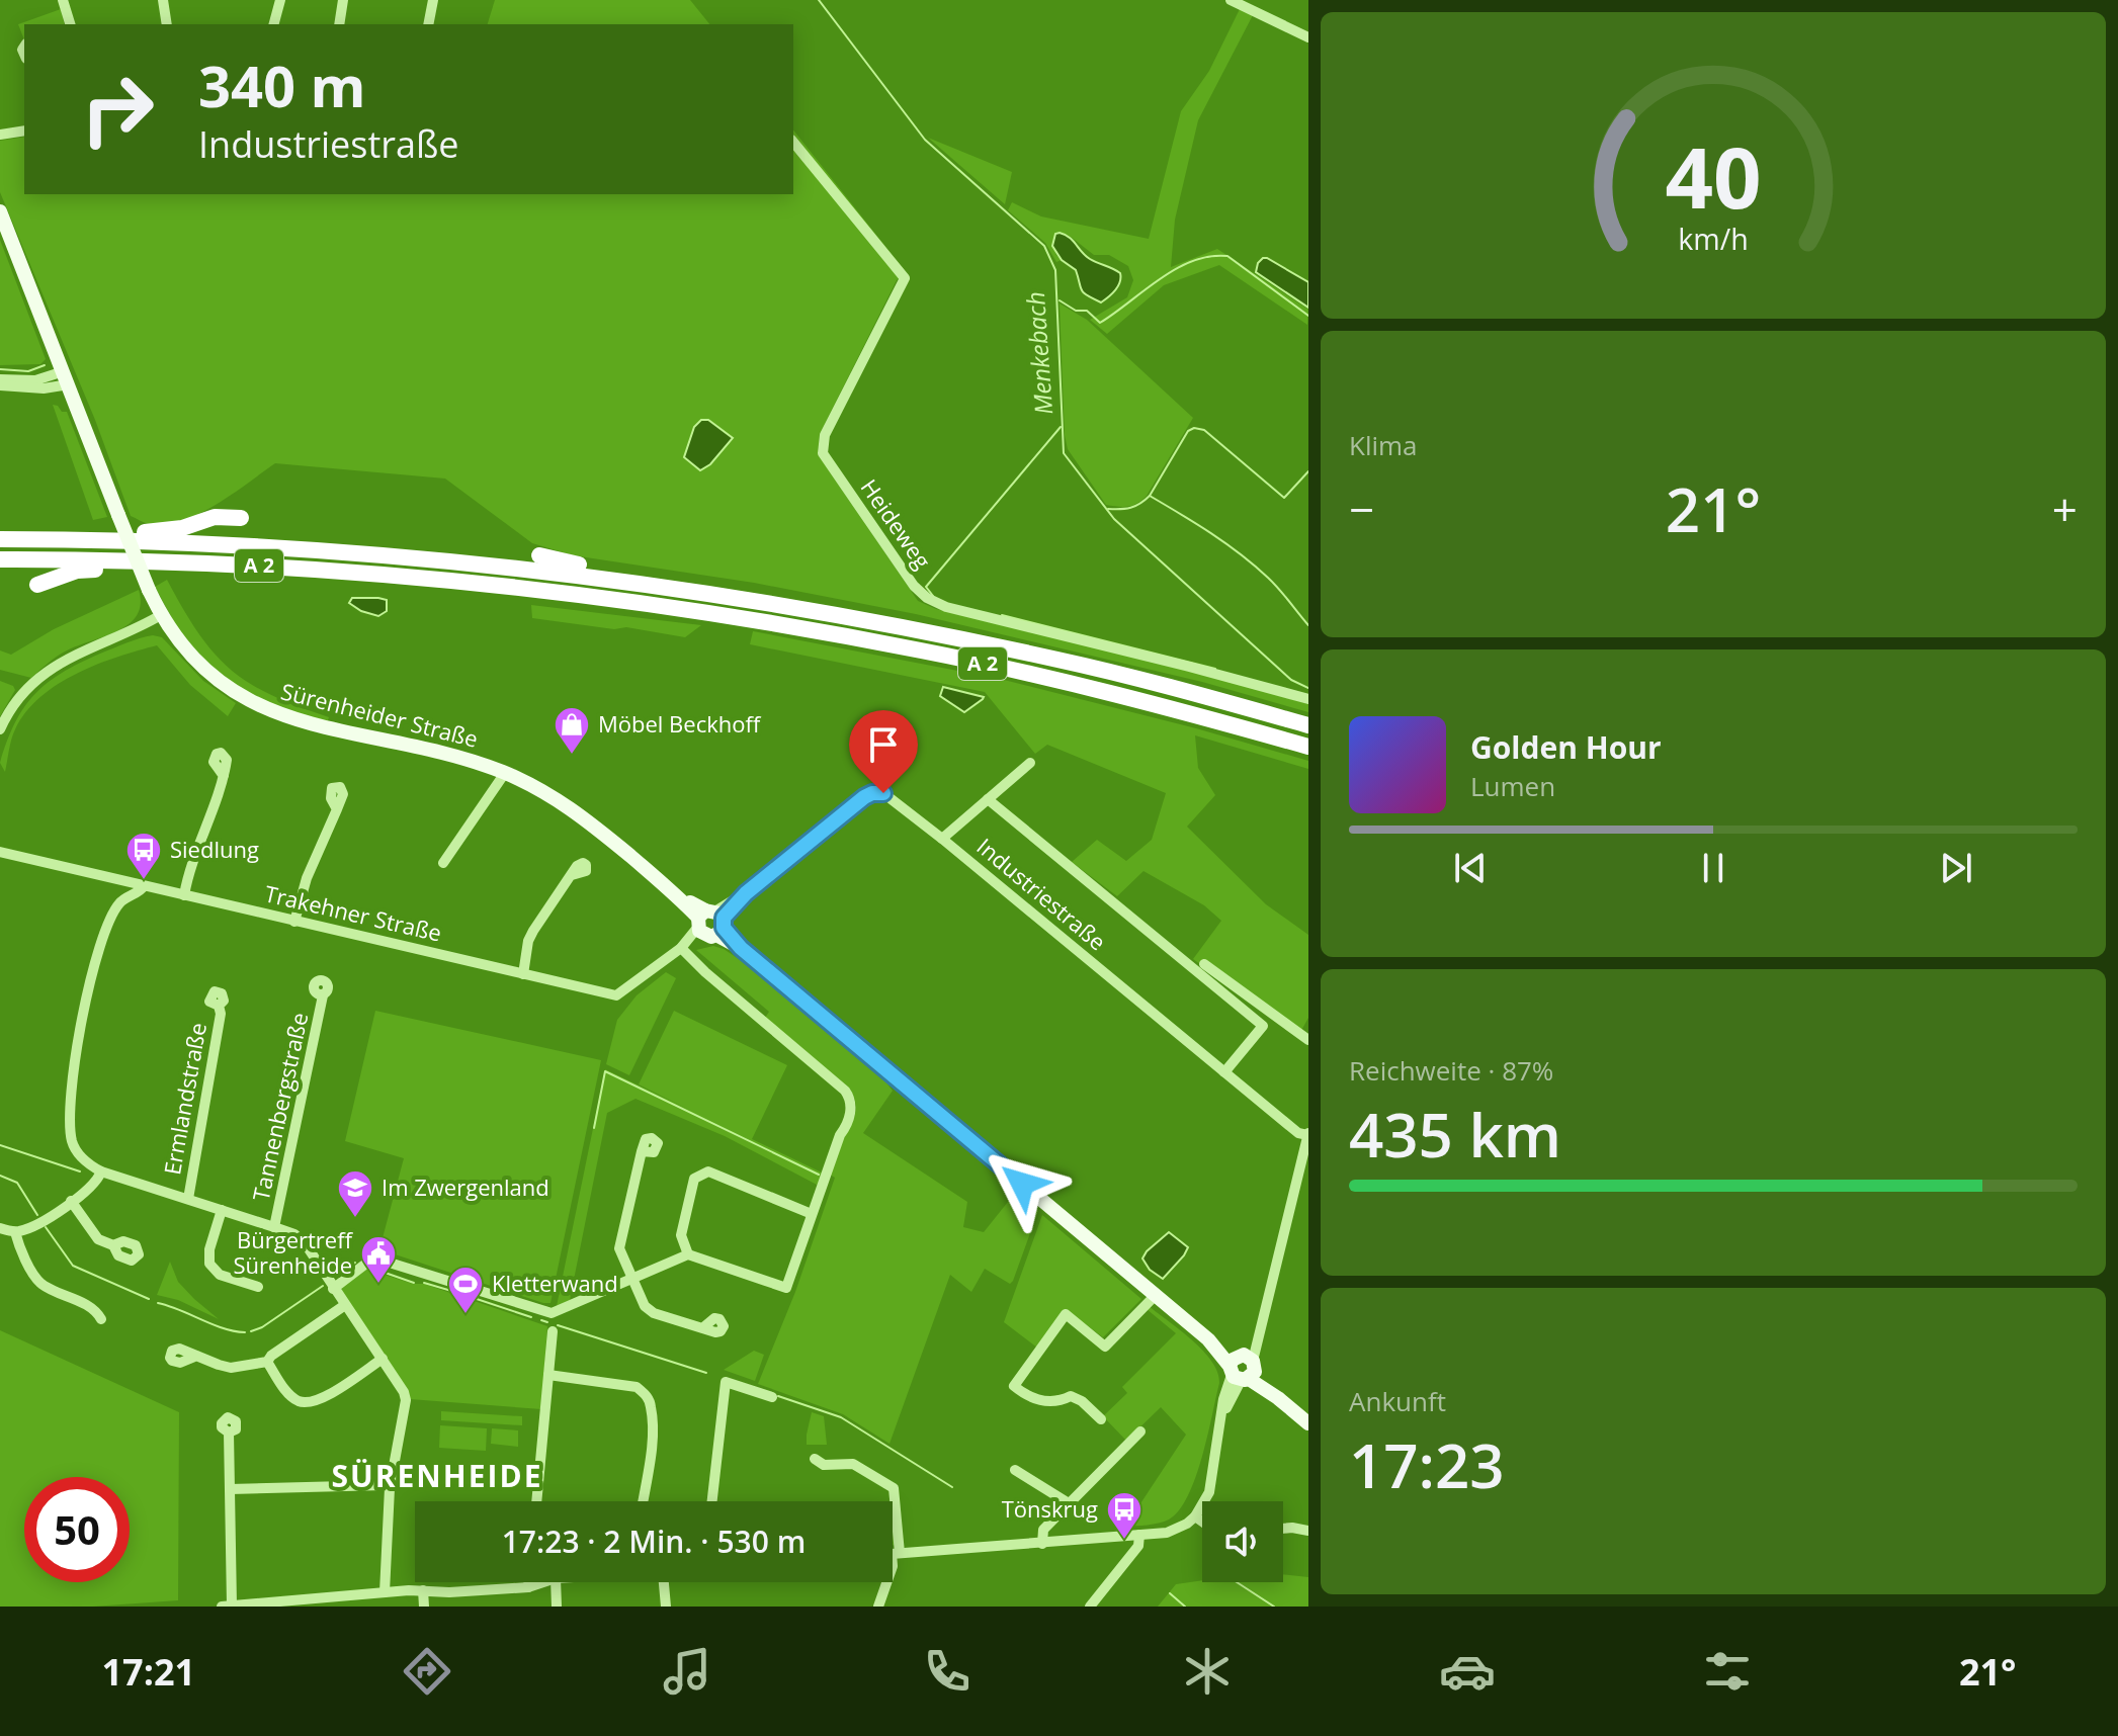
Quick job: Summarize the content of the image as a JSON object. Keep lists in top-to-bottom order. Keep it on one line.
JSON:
{"streets":{"highway":["A 2"],"main road":["Sürenheider Straße"],"street":["Heideweg","Industriestraße","Trakehner Straße","Ermlandstraße","Tannenbergstraße"]},"crossings":[["Sürenheider Straße","Industriestraße"],["Sürenheider Straße","Trakehner Straße"],["Industriestraße","Trakehner Straße"]],"districts":["SÜRENHEIDE"],"water":["Menkebach"],"places":{"shop":["Möbel Beckhoff"],"bus stop":["Siedlung","Tönskrug"],"school or university":["Im Zwergenland"],"public building":["Bürgertreff Sürenheide"],"sports":["Kletterwand"]},"page":{"turn":["340 m","Industriestraße"],"tile":["Klima",["Reichweite · 87%","435 km"],["Ankunft","17:23"]],"heat":["−","21°","+"],"song":["Golden Hour","Lumen"],"limit":"50","trip":"17:23 · 2 Min. · 530 m","tabs":["17:21","21°"],"gauge":["40","km/h"]}}
